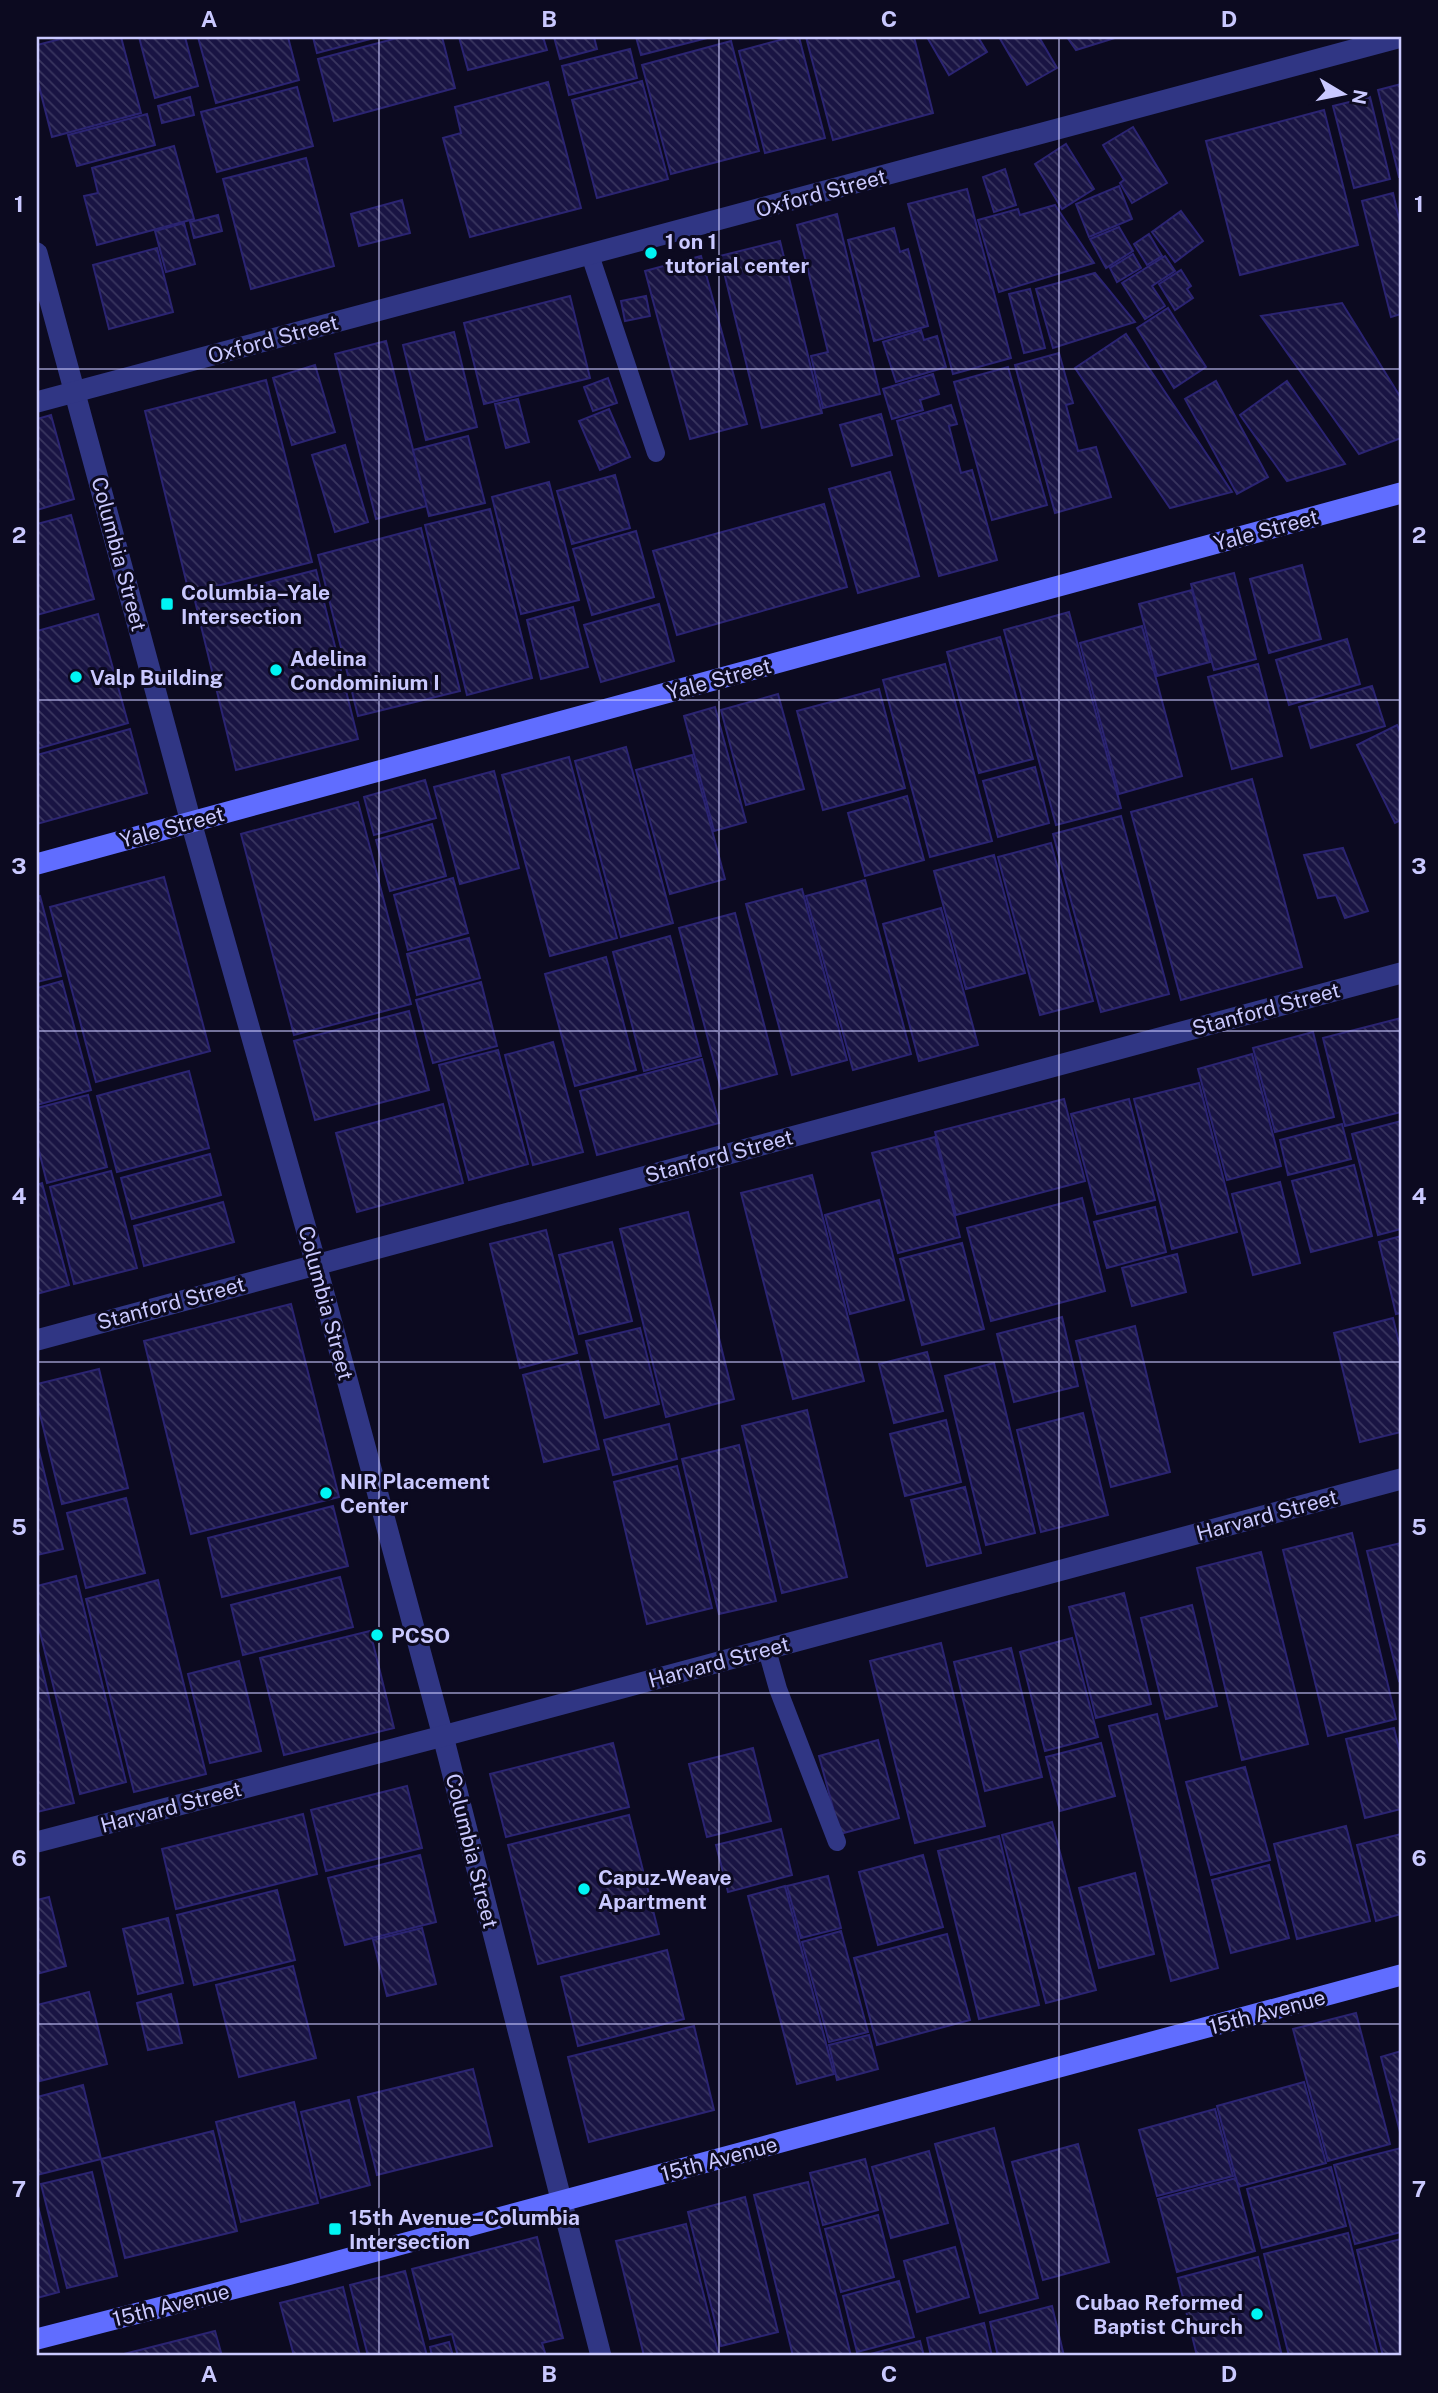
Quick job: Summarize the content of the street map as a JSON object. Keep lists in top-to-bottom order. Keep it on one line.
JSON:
{"streets":{"street":["Oxford Street","Yale Street","Columbia Street","Stanford Street","Harvard Street","15th Avenue"]},"crossings":[["Oxford Street","Columbia Street"],["Yale Street","Columbia Street"],["Columbia Street","Stanford Street"],["Columbia Street","Harvard Street"],["Columbia Street","15th Avenue"]],"places":{"other":["1 on 1 tutorial center","Adelina Condominium I","Valp Building","NIR Placement Center","PCSO","Capuz-Weave Apartment","Cubao Reformed Baptist Church"],"transit":["Columbia–Yale Intersection","15th Avenue–Columbia Intersection"]},"north":"right","grid":{"columns":["A","B","C","D"],"rows":["1","2","3","4","5","6","7"]}}
